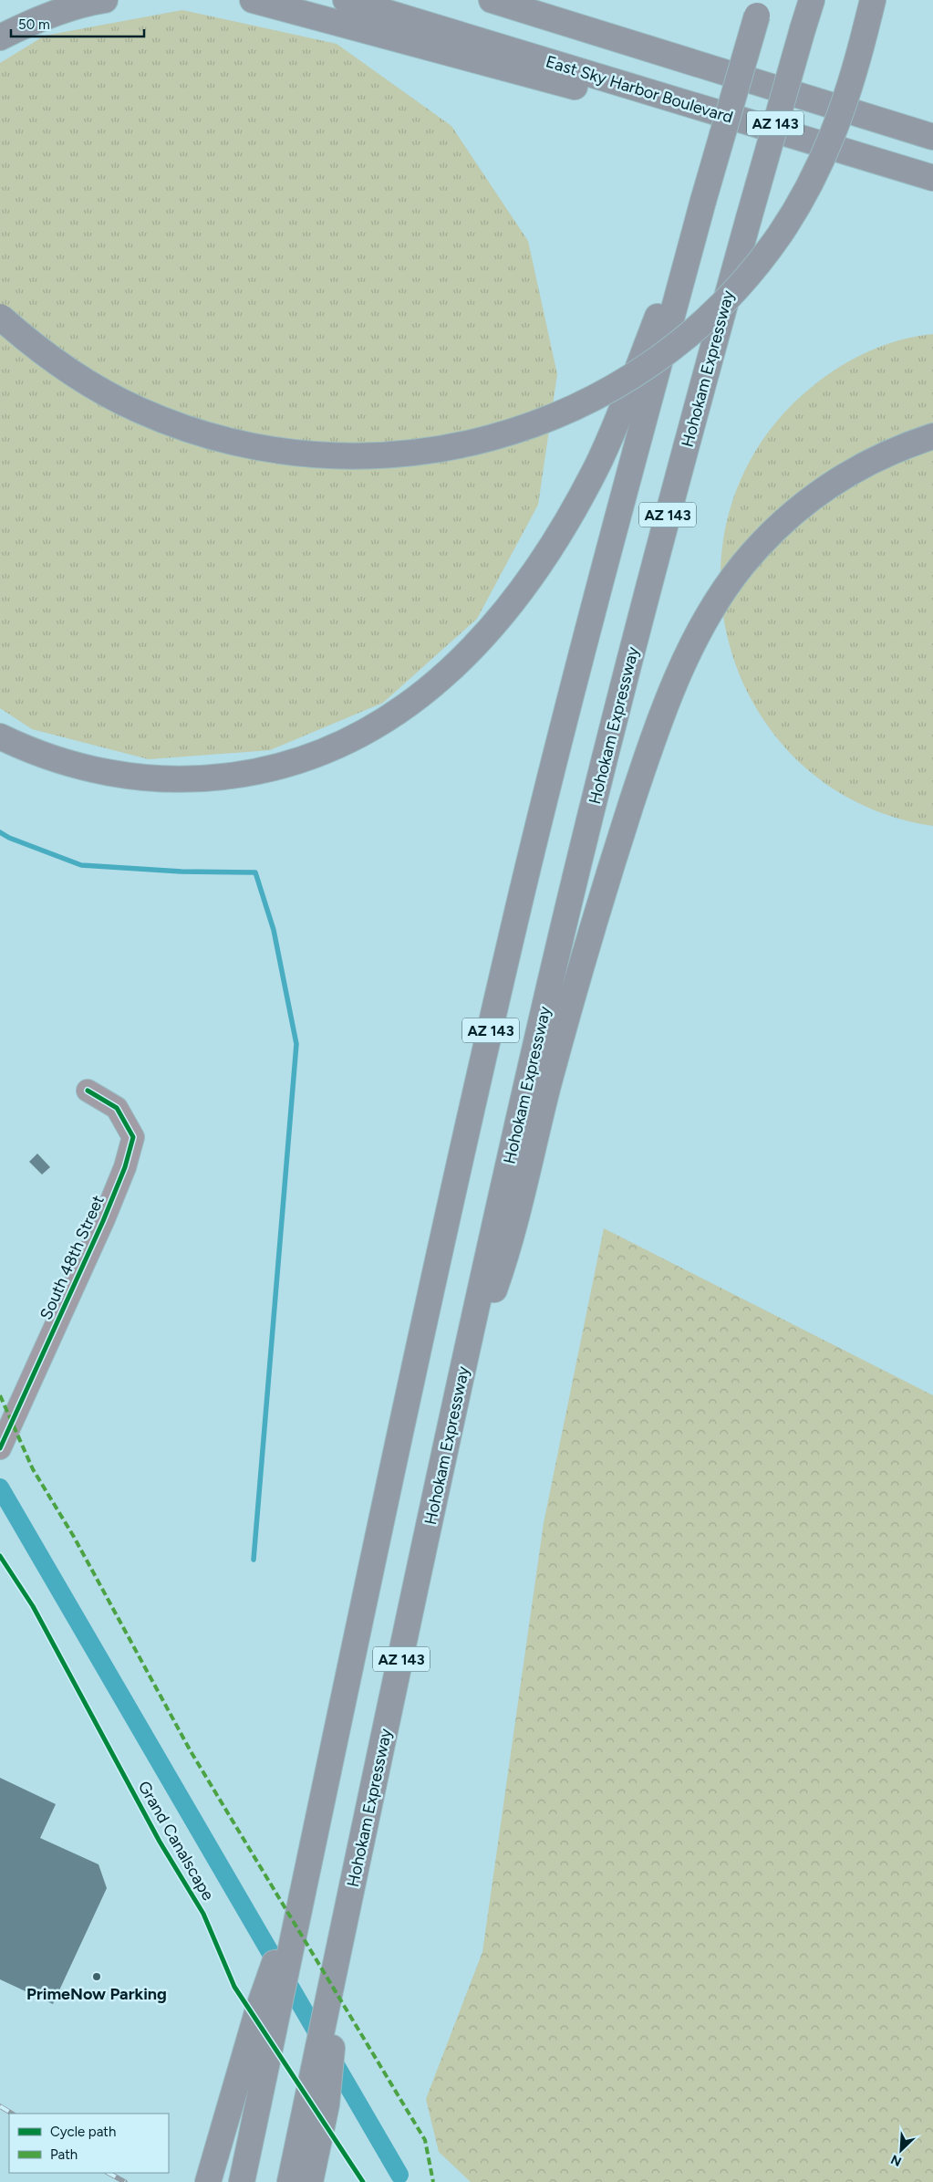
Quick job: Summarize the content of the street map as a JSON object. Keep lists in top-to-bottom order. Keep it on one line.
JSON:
{"streets":{"highway":["East Sky Harbor Boulevard","AZ 143","Hohokam Expressway"],"street":["South 48th Street"],"cycle path":["Grand Canalscape"]},"places":["PrimeNow Parking"],"legend":["Cycle path","Path"],"scale_bar":"50 m","north":"bottom left"}
